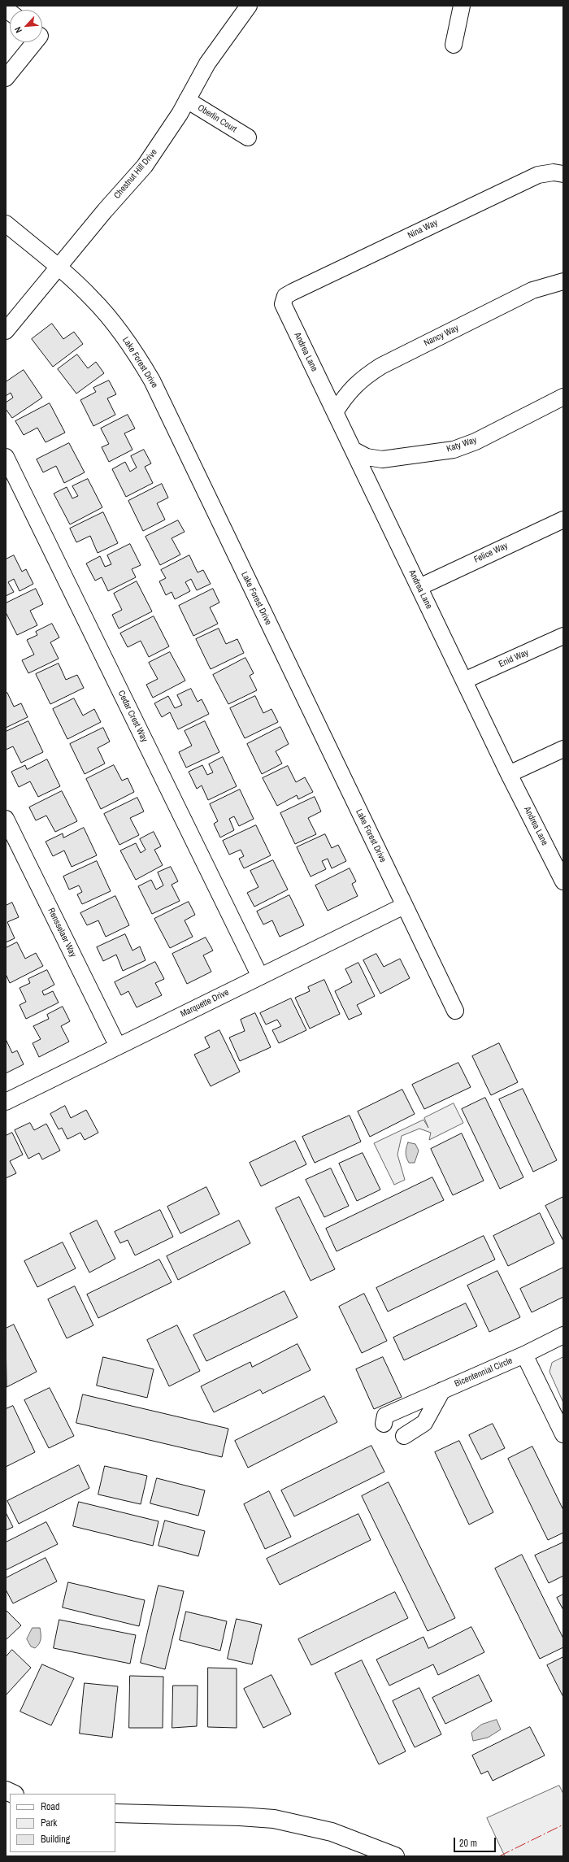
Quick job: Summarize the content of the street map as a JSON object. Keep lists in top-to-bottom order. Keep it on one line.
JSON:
{"streets":{"street":["Oberlin Court","Chestnut Hill Drive","Nina Way","Nancy Way","Andrea Lane","Lake Forest Drive","Katy Way","Felice Way","Enid Way","Cedar Crest Way","Rensselaer Way","Marquette Drive","Bicentennial Circle"]},"crossings":[["Oberlin Court","Chestnut Hill Drive"],["Chestnut Hill Drive","Lake Forest Drive"],["Nina Way","Andrea Lane"],["Nancy Way","Andrea Lane"],["Andrea Lane","Katy Way"],["Andrea Lane","Felice Way"],["Andrea Lane","Enid Way"],["Lake Forest Drive","Marquette Drive"],["Cedar Crest Way","Marquette Drive"],["Rensselaer Way","Marquette Drive"]],"legend":["Road","Park","Building"],"scale_bar":"20 m","north":"bottom left"}
